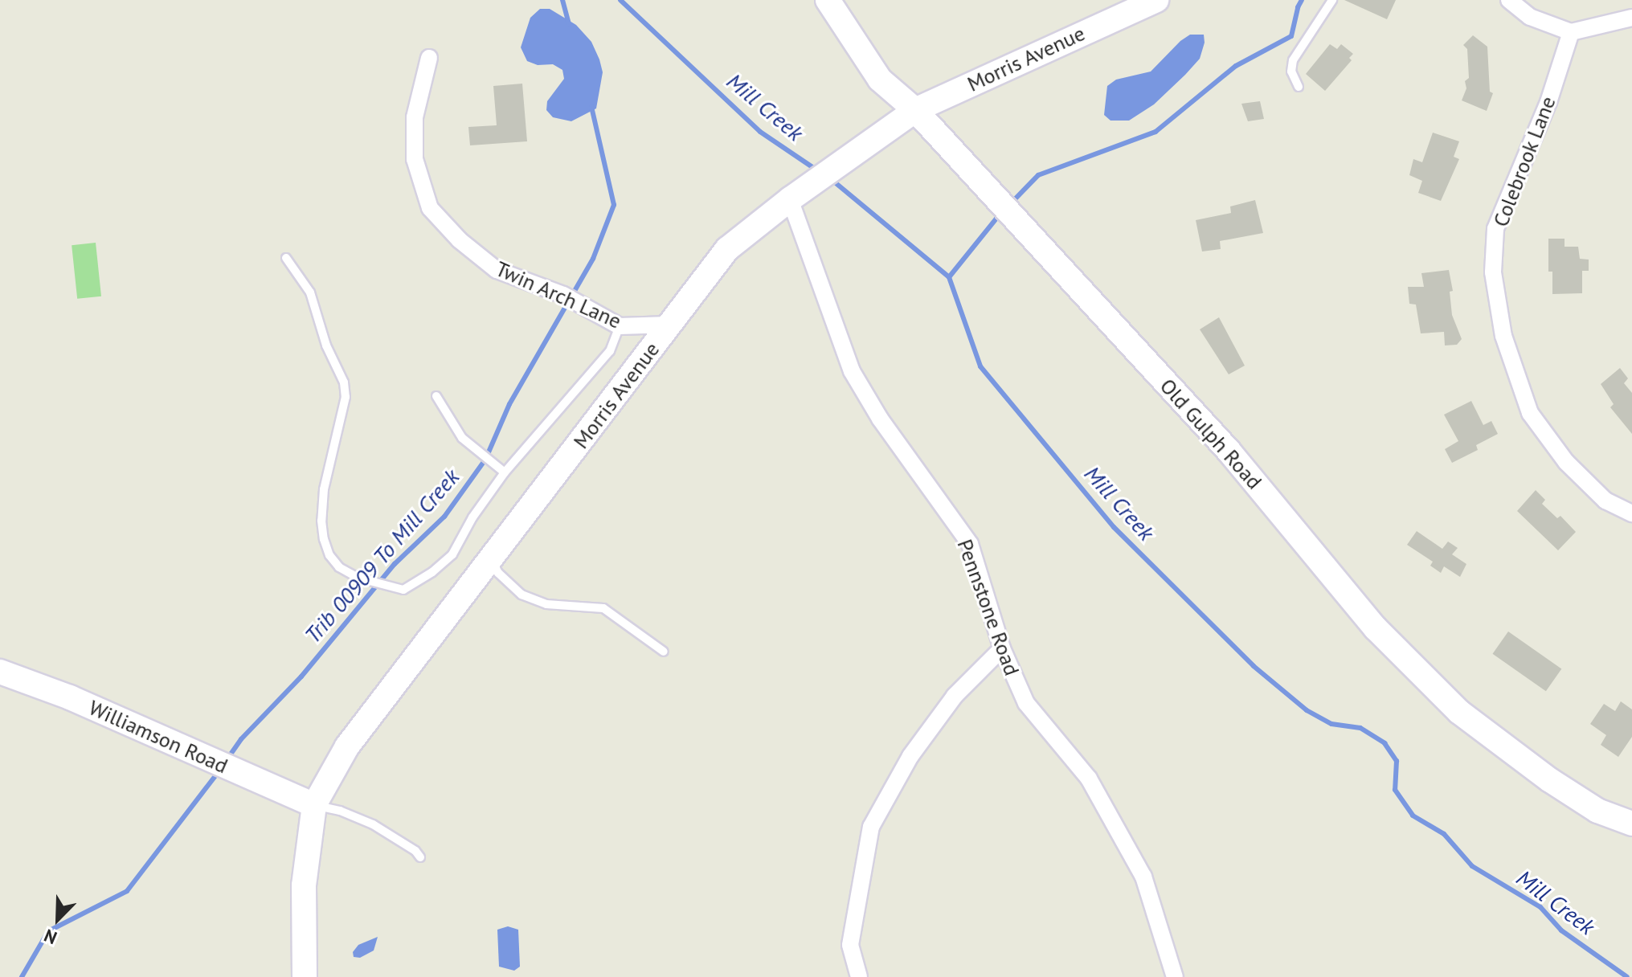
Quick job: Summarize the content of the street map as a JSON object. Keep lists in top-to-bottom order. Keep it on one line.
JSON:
{"streets":{"street":["Morris Avenue","Colebrook Lane","Twin Arch Lane","Old Gulph Road","Pennstone Road","Williamson Road"]},"crossings":[["Morris Avenue","Twin Arch Lane"],["Morris Avenue","Old Gulph Road"],["Morris Avenue","Pennstone Road"],["Morris Avenue","Williamson Road"]],"water":["Mill Creek","Trib 00909 To Mill Creek"],"north":"bottom left"}
